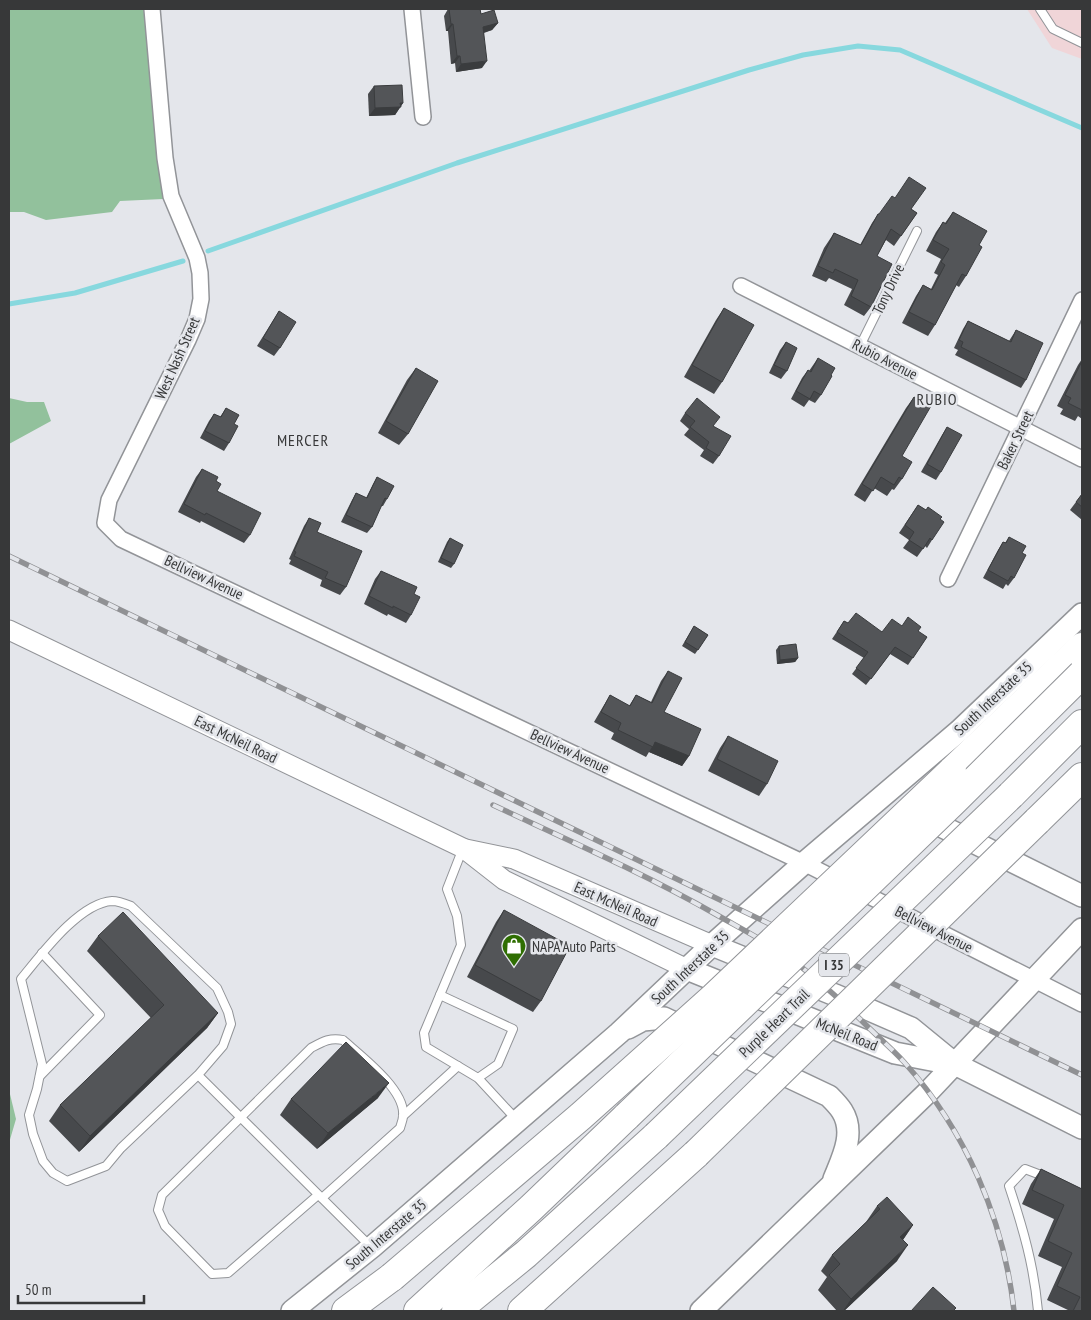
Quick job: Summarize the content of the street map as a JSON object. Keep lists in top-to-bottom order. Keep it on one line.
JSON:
{"streets":{"highway":["I 35","Purple Heart Trail"],"main road":["South Interstate 35","McNeil Road"],"street":["West Nash Street","Rubio Avenue","Baker Street","Bellview Avenue","East McNeil Road"],"lane":["Tony Drive"]},"crossings":[["Tony Drive","Rubio Avenue"],["West Nash Street","Bellview Avenue"],["Rubio Avenue","Baker Street"],["Bellview Avenue","South Interstate 35"],["South Interstate 35","East McNeil Road"],["South Interstate 35","McNeil Road"],["East McNeil Road","McNeil Road"]],"districts":["RUBIO","MERCER"],"places":{"shop":["NAPA Auto Parts"]},"scale_bar":"50 m"}
